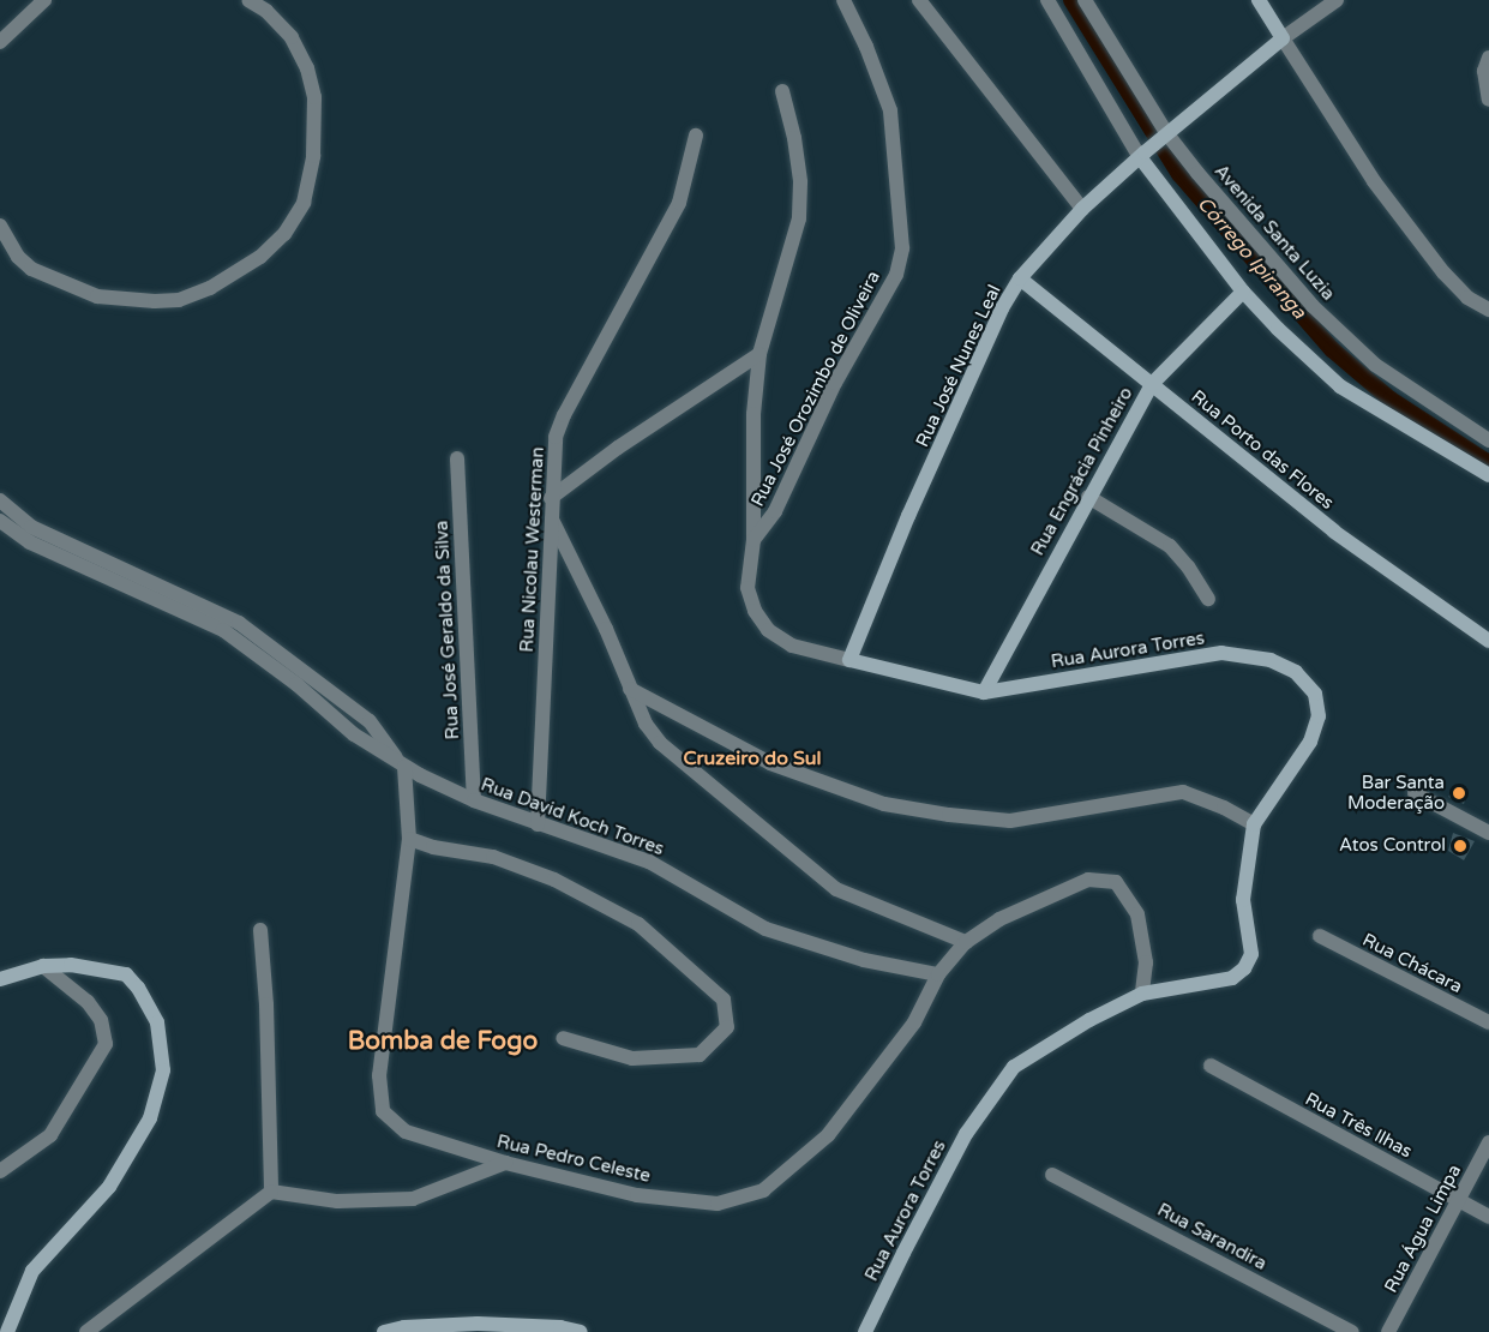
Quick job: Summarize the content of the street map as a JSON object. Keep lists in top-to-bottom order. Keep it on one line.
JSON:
{"streets":{"street":["Avenida Santa Luzia","Rua José Nunes Leal","Rua José Orozimbo de Oliveira","Rua Porto das Flores","Rua Engrácia Pinheiro","Rua Nicolau Westerman","Rua José Geraldo da Silva","Rua Aurora Torres","Rua David Koch Torres","Rua Chácara","Rua Três Ilhas","Rua Pedro Celeste","Rua Água Limpa","Rua Sarandira"]},"crossings":[["Avenida Santa Luzia","Rua José Nunes Leal"],["Rua José Nunes Leal","Rua Porto das Flores"],["Rua José Nunes Leal","Rua Aurora Torres"],["Rua José Orozimbo de Oliveira","Rua Aurora Torres"],["Rua Porto das Flores","Rua Engrácia Pinheiro"],["Rua Engrácia Pinheiro","Rua Aurora Torres"],["Rua Nicolau Westerman","Rua David Koch Torres"],["Rua José Geraldo da Silva","Rua David Koch Torres"],["Rua Aurora Torres","Rua Pedro Celeste"],["Rua David Koch Torres","Rua Pedro Celeste"],["Rua Três Ilhas","Rua Água Limpa"]],"districts":["Cruzeiro do Sul","Bomba de Fogo"],"water":["Córrego Ipiranga"],"places":["Bar Santa Moderação","Atos Control"]}
